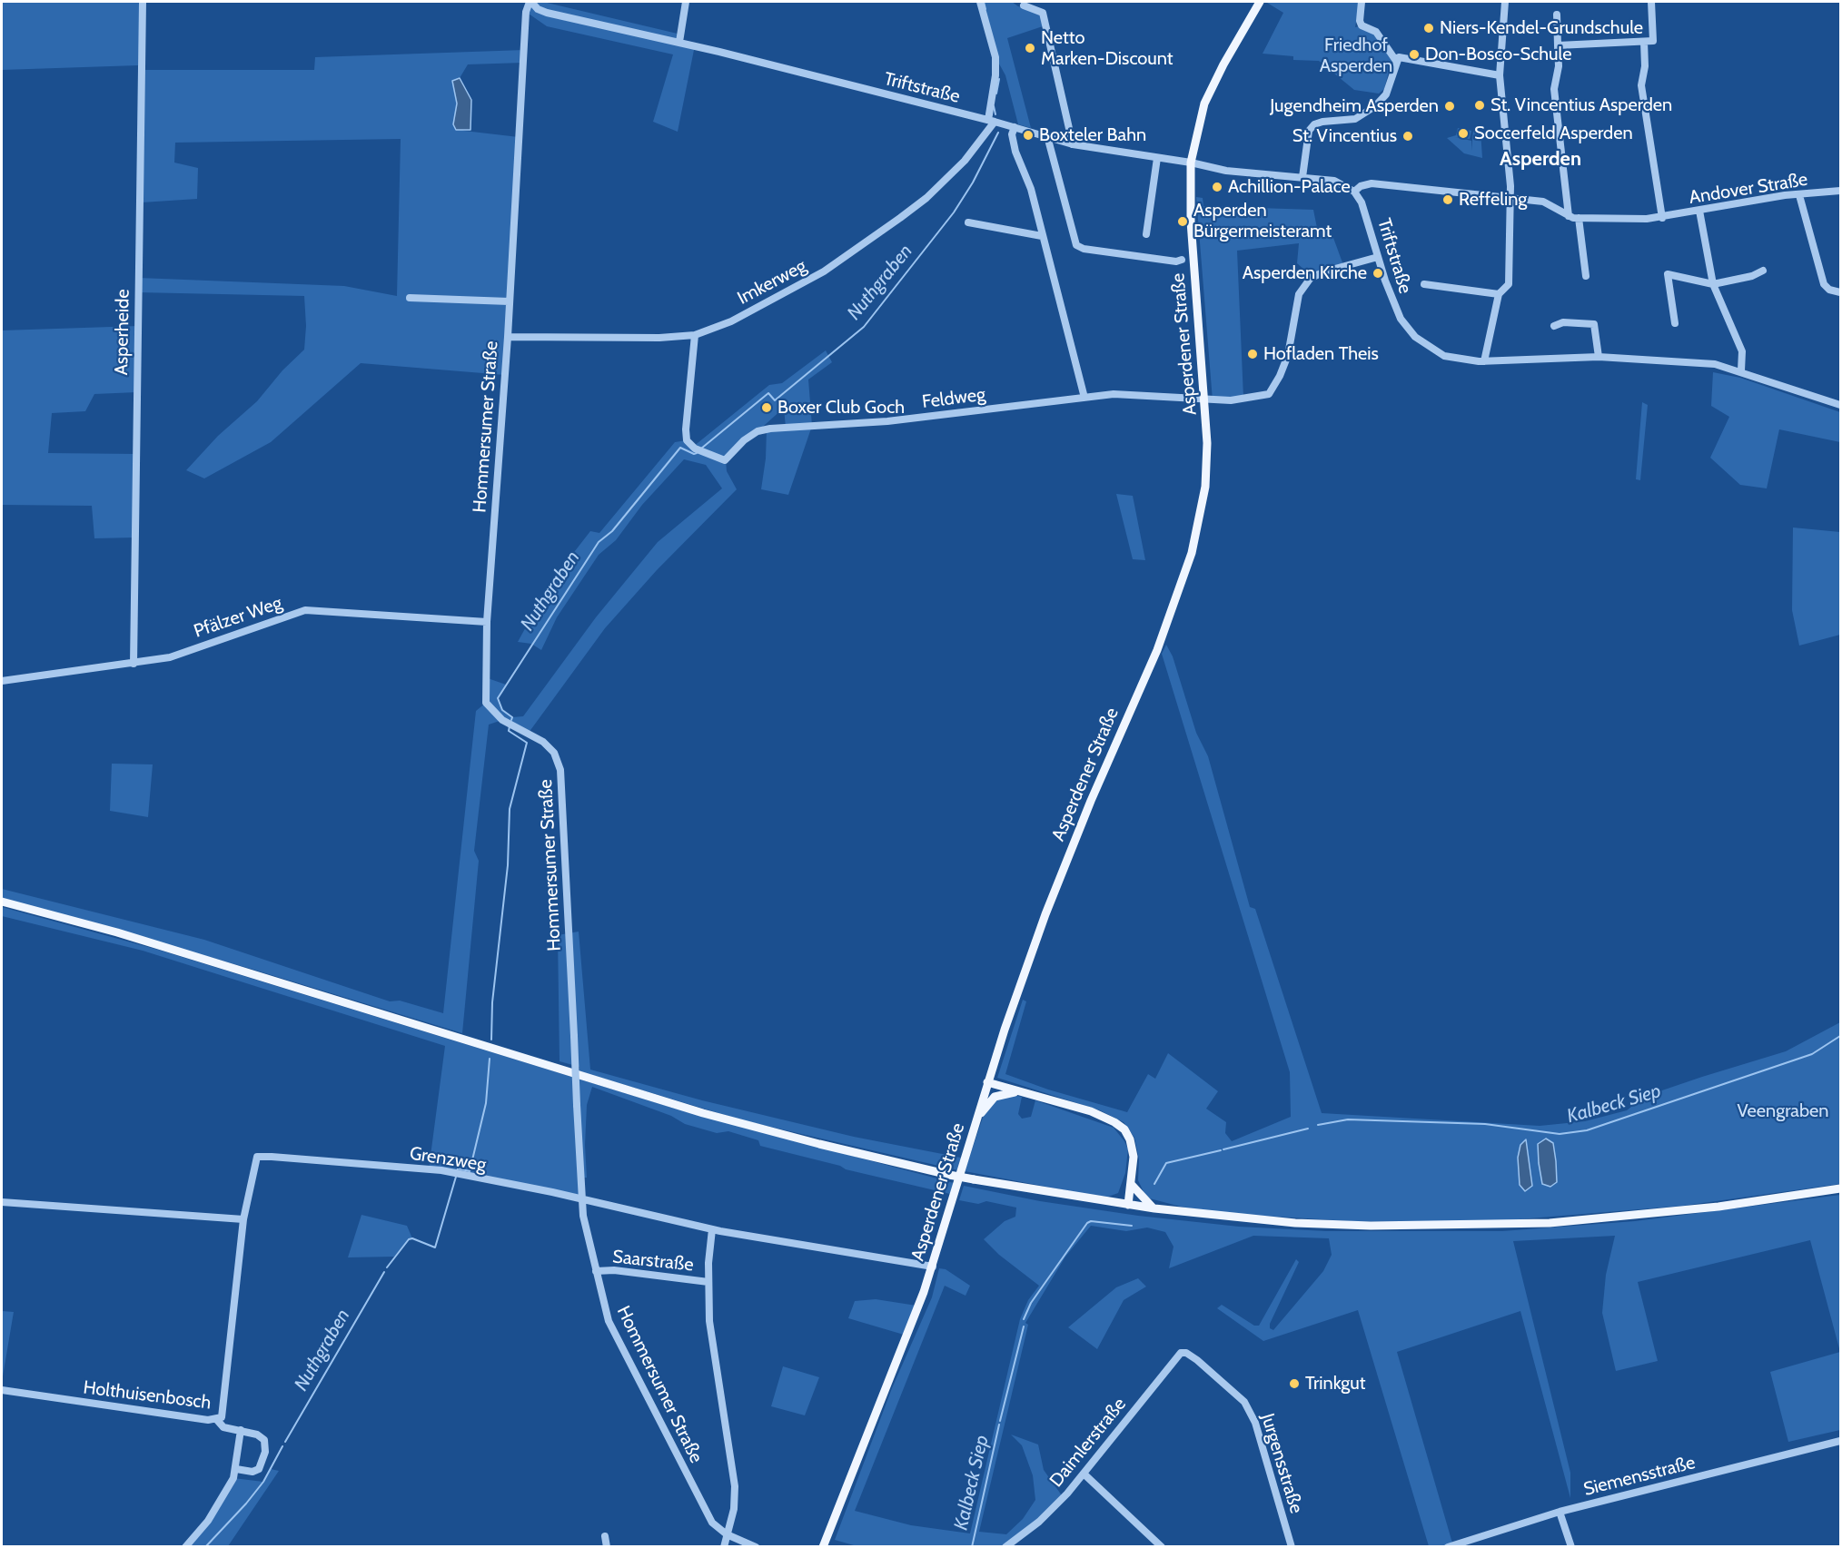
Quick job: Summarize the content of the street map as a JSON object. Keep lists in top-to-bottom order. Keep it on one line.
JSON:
{"streets":{"main road":["Asperdener Straße"],"street":["Triftstraße","Andover Straße","Imkerweg","Asperheide","Feldweg","Hommersumer Straße","Pfälzer Weg","Grenzweg","Saarstraße","Holthuisenbosch","Daimlerstraße","Jurgensstraße","Siemensstraße"]},"crossings":[["Triftstraße","Andover Straße"],["Triftstraße","Imkerweg"],["Triftstraße","Asperdener Straße"],["Triftstraße","Feldweg"],["Triftstraße","Hommersumer Straße"],["Imkerweg","Feldweg"],["Imkerweg","Hommersumer Straße"],["Asperheide","Pfälzer Weg"],["Asperdener Straße","Feldweg"],["Asperdener Straße","Grenzweg"],["Hommersumer Straße","Pfälzer Weg"],["Hommersumer Straße","Grenzweg"],["Hommersumer Straße","Saarstraße"],["Grenzweg","Holthuisenbosch"],["Daimlerstraße","Jurgensstraße"]],"districts":["Asperden"],"water":["Nuthgraben","Kalbeck Siep"],"parks":["Friedhof Asperden","Veengraben"],"places":["Niers-Kendel-Grundschule","Netto Marken-Discount","Don-Bosco-Schule","St. Vincentius Asperden","Jugendheim Asperden","Soccerfeld Asperden","Boxteler Bahn","St. Vincentius","Achillion-Palace","Reffeling","Asperden Bürgermeisteramt","Asperden Kirche","Hofladen Theis","Boxer Club Goch","Trinkgut"]}
